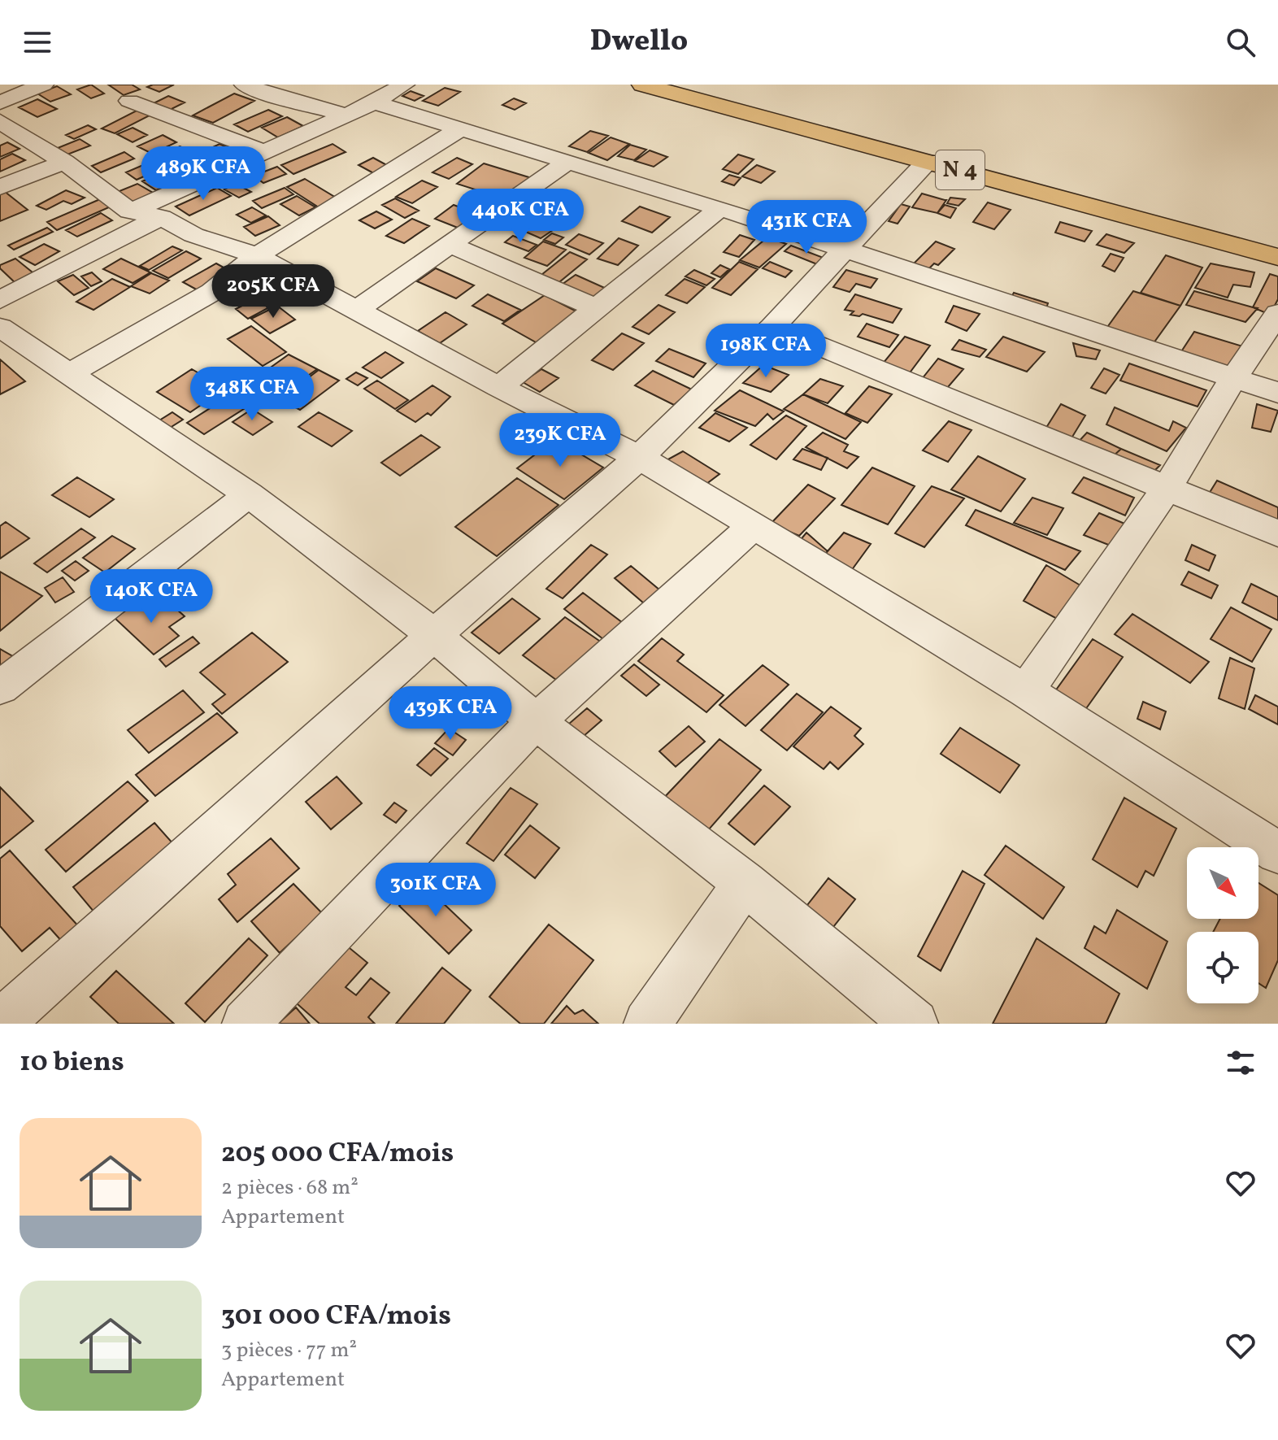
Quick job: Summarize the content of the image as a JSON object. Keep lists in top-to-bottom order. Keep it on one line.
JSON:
{"streets":{"highway":["N 4"]},"north":"bottom right","page":{"header":"Dwello","price":["489K CFA","440K CFA","431K CFA","205K CFA","198K CFA","348K CFA","239K CFA","140K CFA","439K CFA","301K CFA"],"heading":"10 biens","list":[{"name":"205 000 CFA/mois","note":"2 pièces · 68 m² · Appartement"},{"name":"301 000 CFA/mois","note":"3 pièces · 77 m² · Appartement"}]}}
